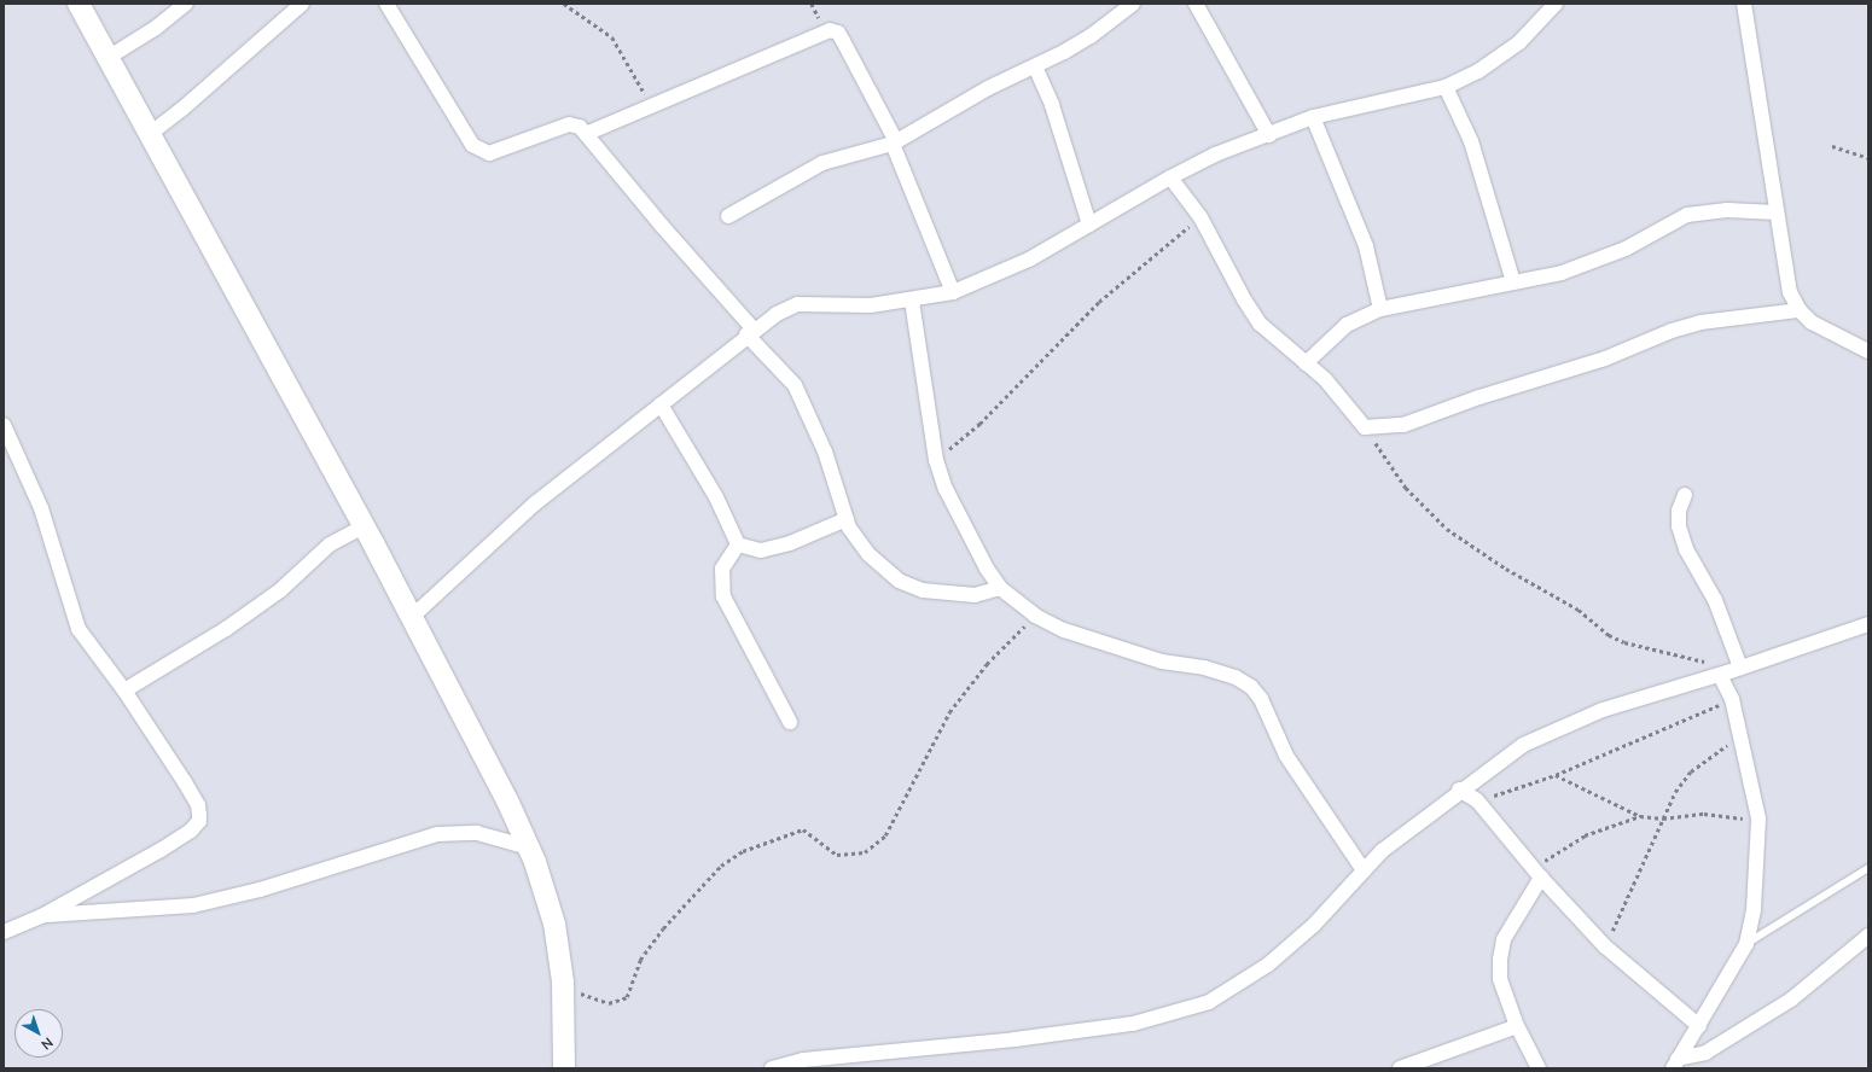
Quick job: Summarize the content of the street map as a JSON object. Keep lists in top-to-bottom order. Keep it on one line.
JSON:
{"north":"bottom right"}
